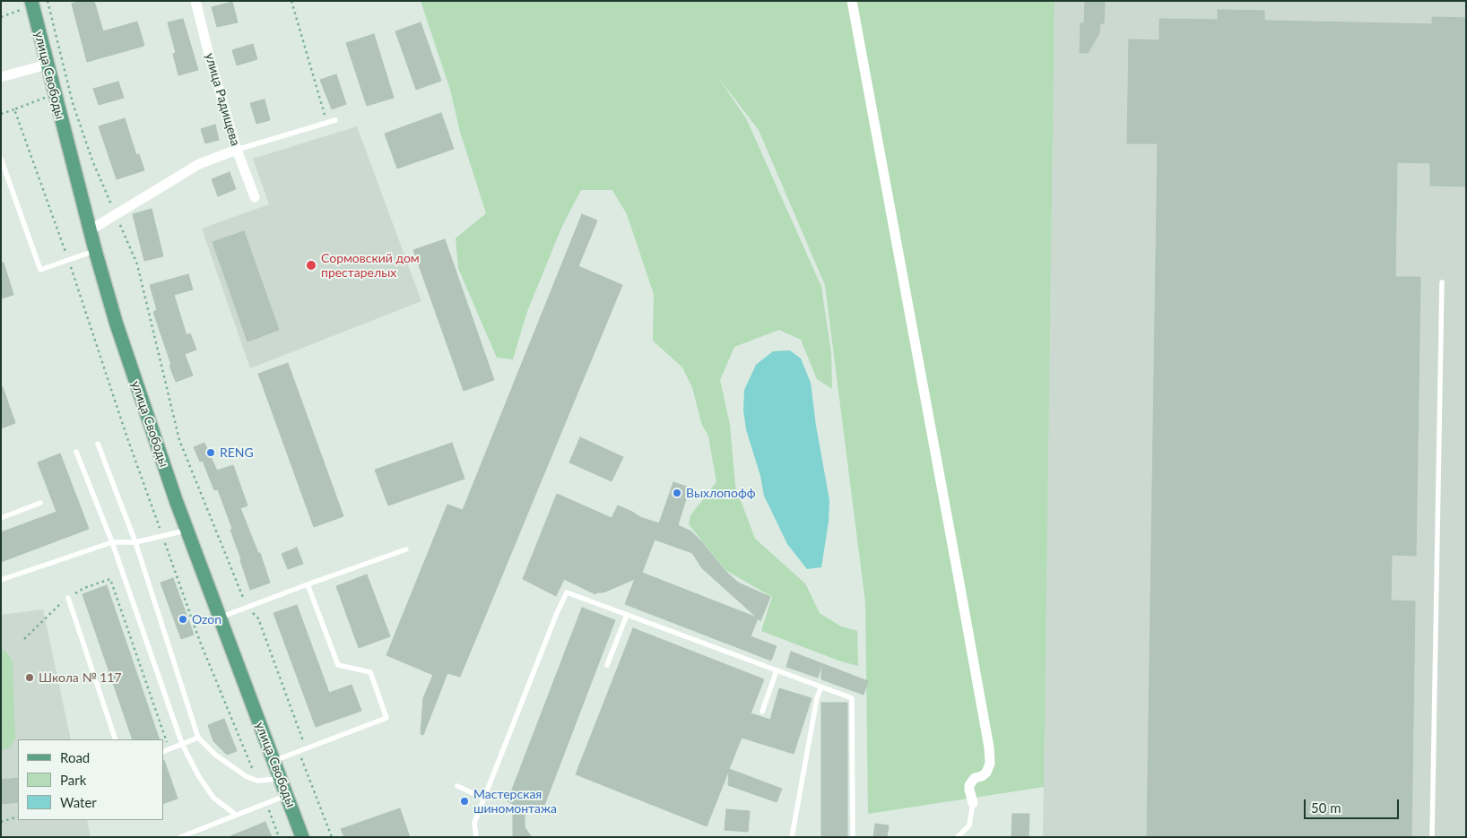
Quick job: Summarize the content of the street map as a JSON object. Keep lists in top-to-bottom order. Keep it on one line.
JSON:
{"streets":{"main road":["улица Свободы"],"street":["улица Радищева"]},"places":["Сормовский дом престарелых","RENG","Выхлопофф","Ozon","Школа № 117","Мастерская шиномонтажа"],"legend":["Road","Park","Water"],"scale_bar":"50 m"}
